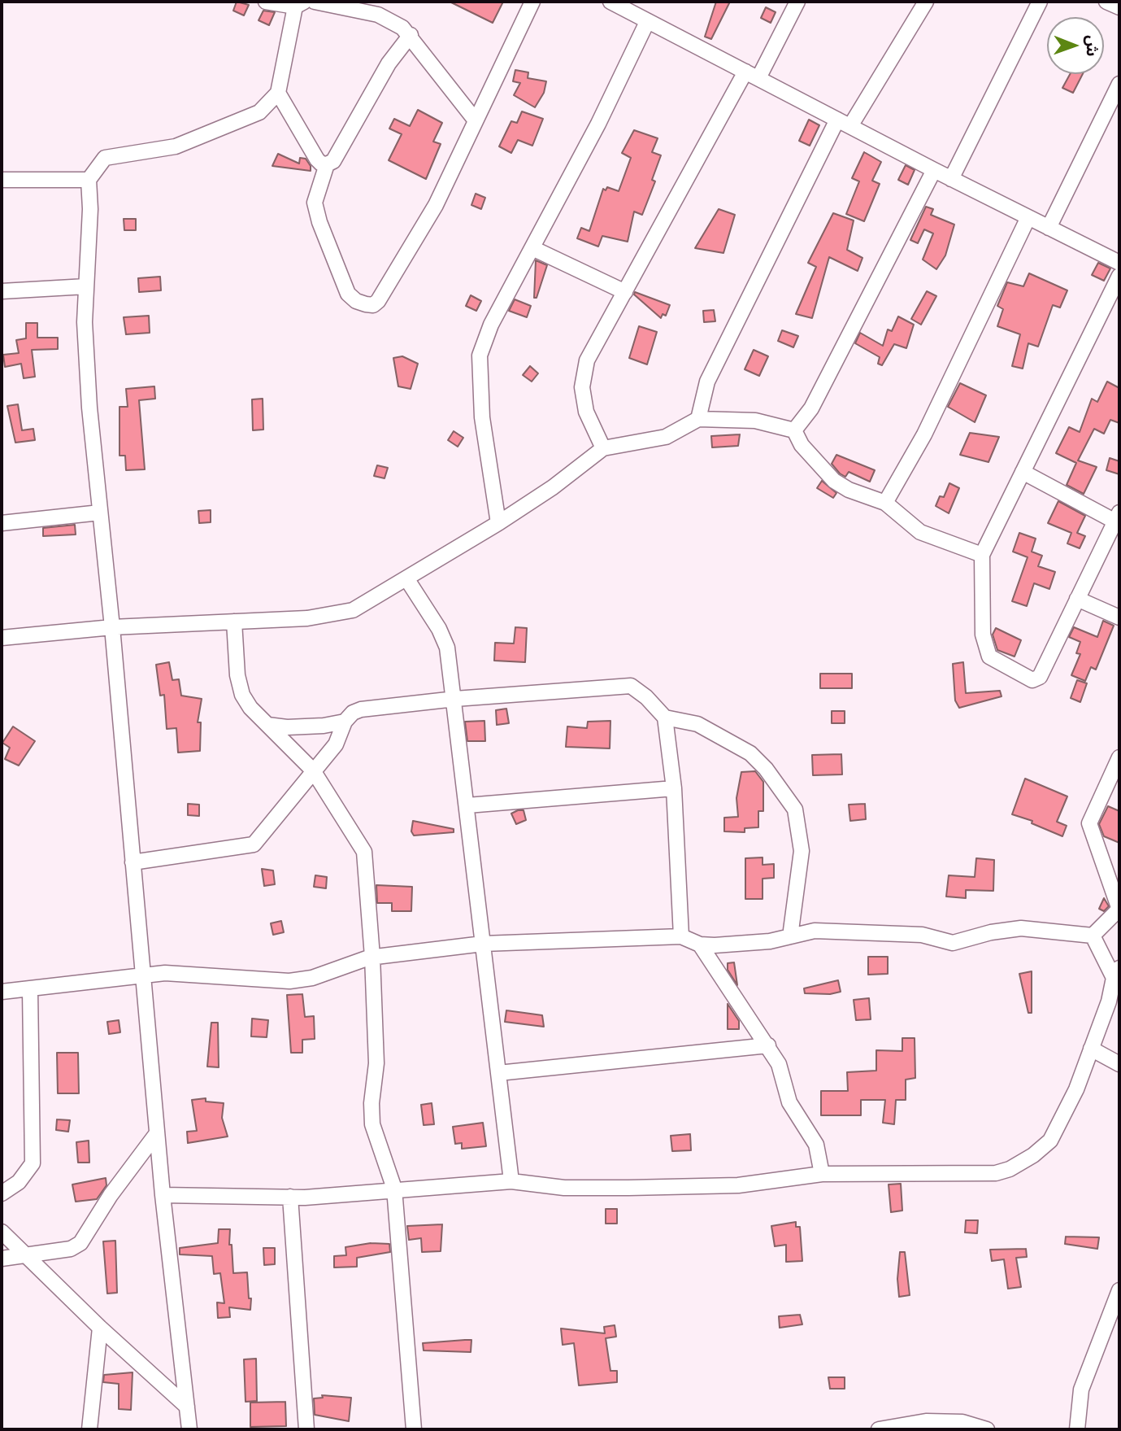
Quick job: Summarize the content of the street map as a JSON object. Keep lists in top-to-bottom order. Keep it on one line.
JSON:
{"north":"right"}
